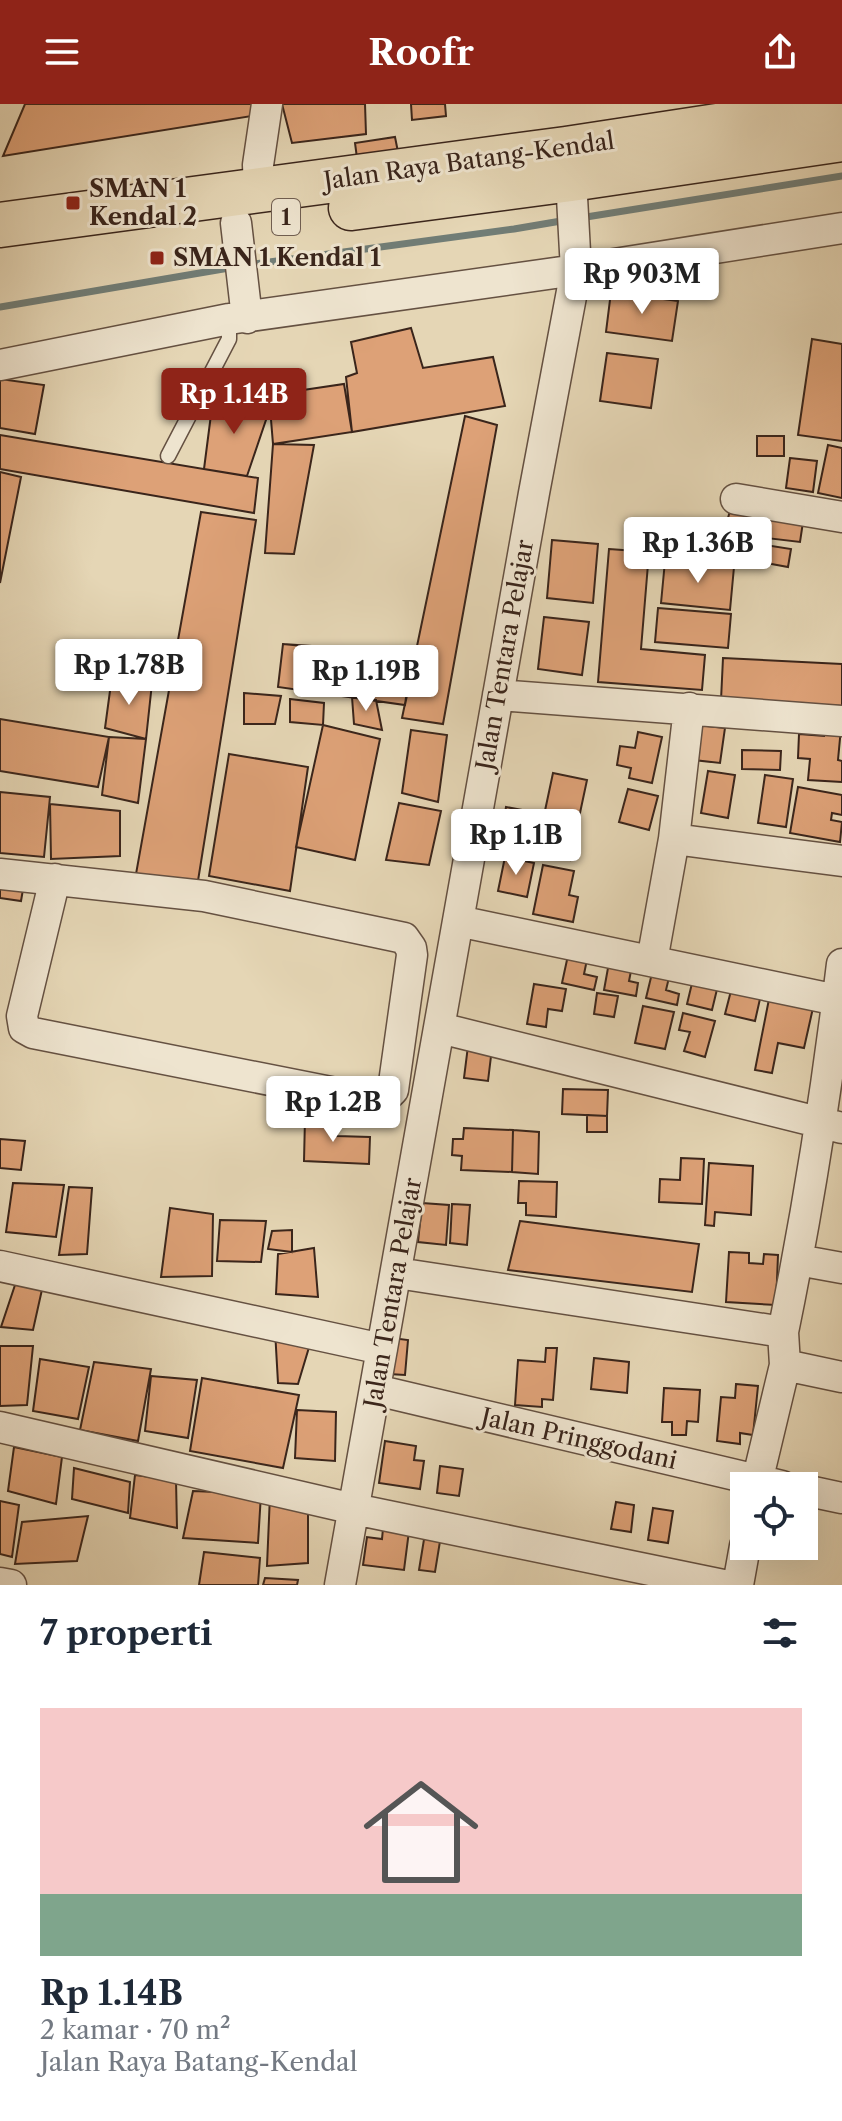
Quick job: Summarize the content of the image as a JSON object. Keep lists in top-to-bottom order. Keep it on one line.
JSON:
{"streets":{"highway":["Jalan Raya Batang-Kendal","1"],"street":["Jalan Tentara Pelajar","Jalan Pringgodani"]},"crossings":[["Jalan Raya Batang-Kendal","Jalan Tentara Pelajar"],["Jalan Tentara Pelajar","Jalan Pringgodani"]],"places":{"transit":["SMAN 1 Kendal 2","SMAN 1 Kendal 1"]},"page":{"header":"Roofr","price":["Rp 903M","Rp 1.14B","Rp 1.36B","Rp 1.78B","Rp 1.19B","Rp 1.1B","Rp 1.2B"],"heading":"7 properti","list":[{"name":"Rp 1.14B","note":"2 kamar · 70 m² · Jalan Raya Batang-Kendal"}]}}
